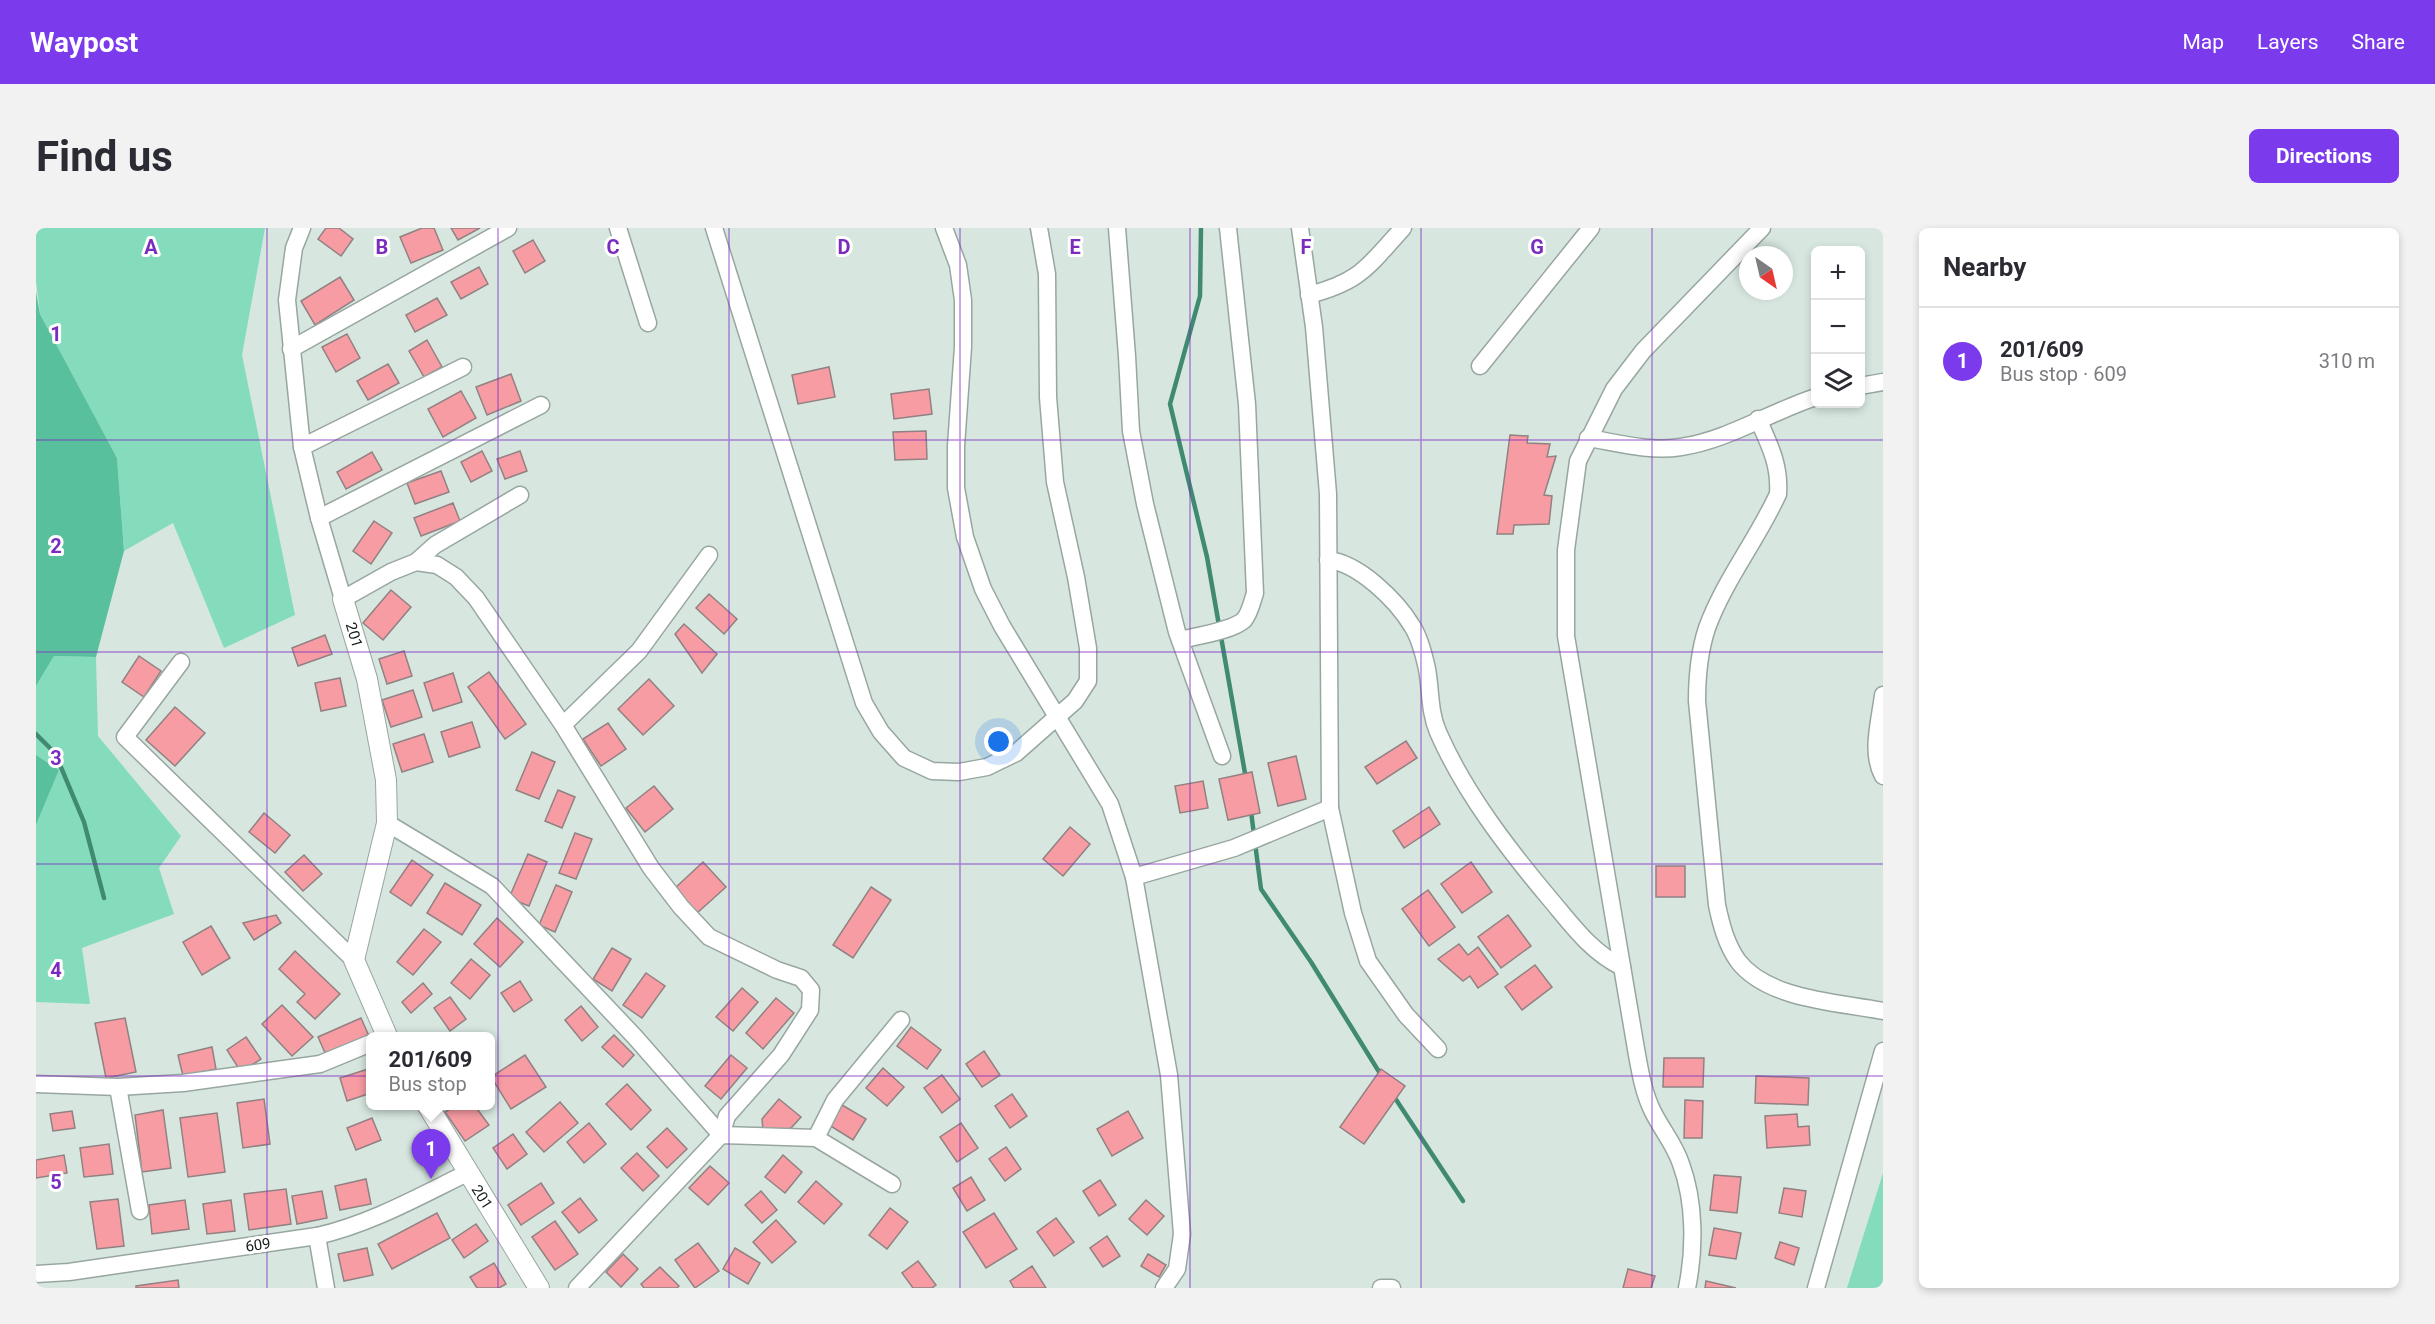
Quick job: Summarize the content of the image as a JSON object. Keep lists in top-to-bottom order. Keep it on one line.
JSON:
{"streets":{"street":["201","609"]},"crossings":[["201","609"]],"north":"bottom right","page":{"header":"Waypost","nav":["Map","Layers","Share"],"buttons":"Directions","title":"Find us","heading":"Nearby","map_buttons":["+","−"],"list":[{"mark":"1","name":"201/609","note":"Bus stop · 609","value":"310 m"}],"popup":["201/609","Bus stop"],"pins":"1"},"grid":{"columns":["A","B","C","D","E","F","G"],"rows":["1","2","3","4","5"]}}
